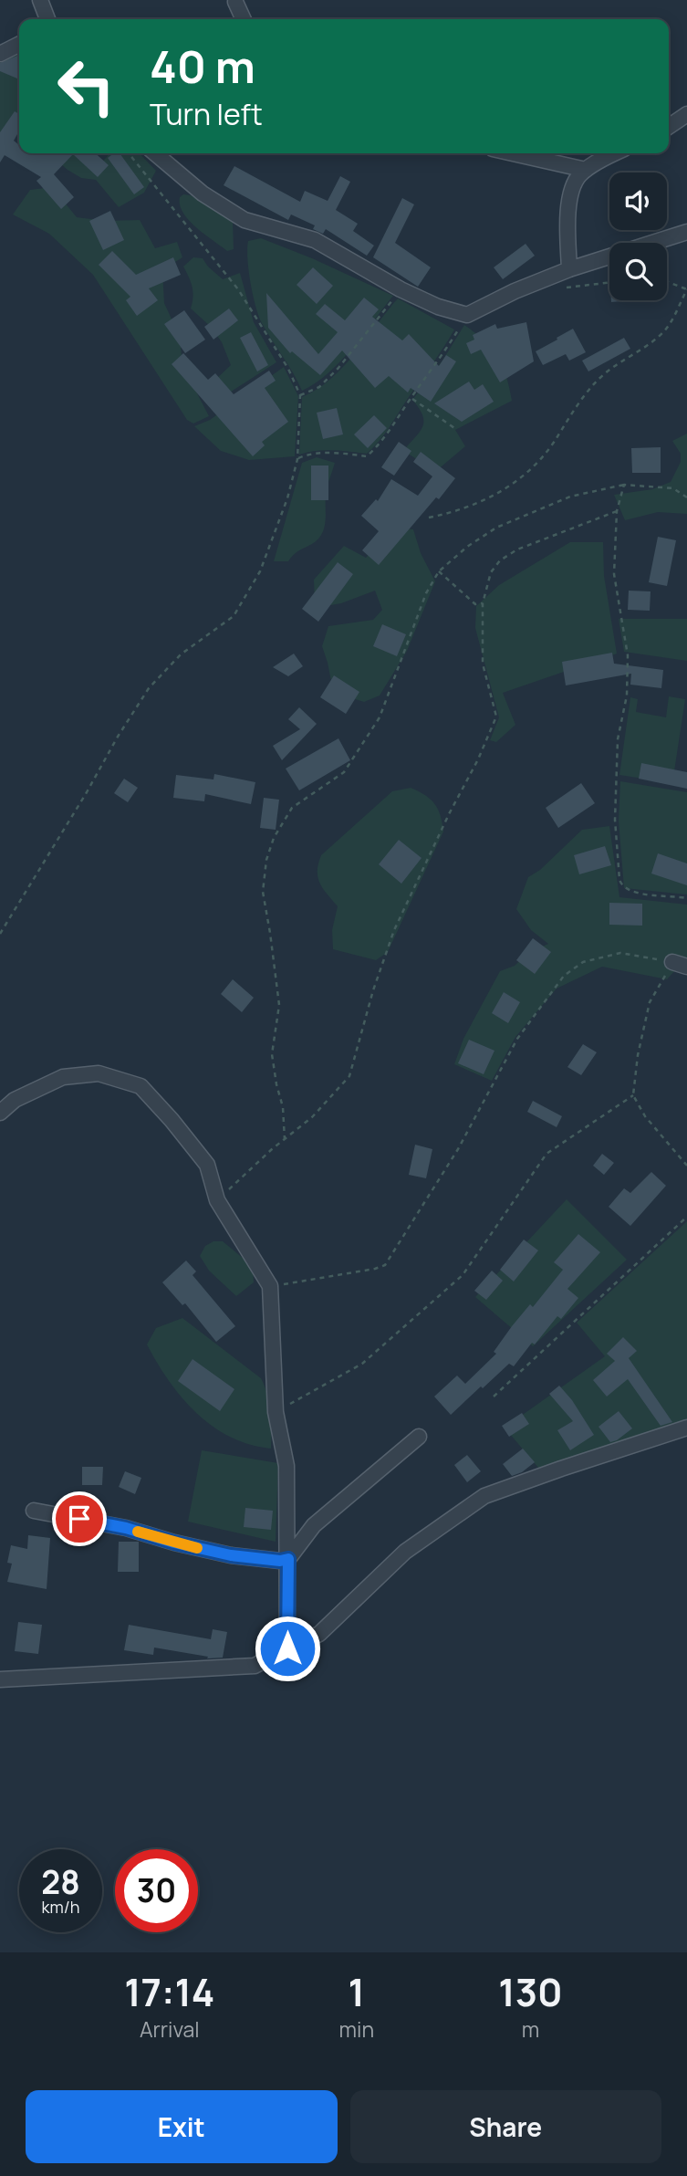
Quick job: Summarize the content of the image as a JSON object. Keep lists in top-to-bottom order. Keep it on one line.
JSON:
{"page":{"turn":["40 m","Turn left"],"speed":"28 km/h","limit":"30","eta":["17:14","Arrival","1","min","130","m"],"buttons":["Exit","Share"]}}
